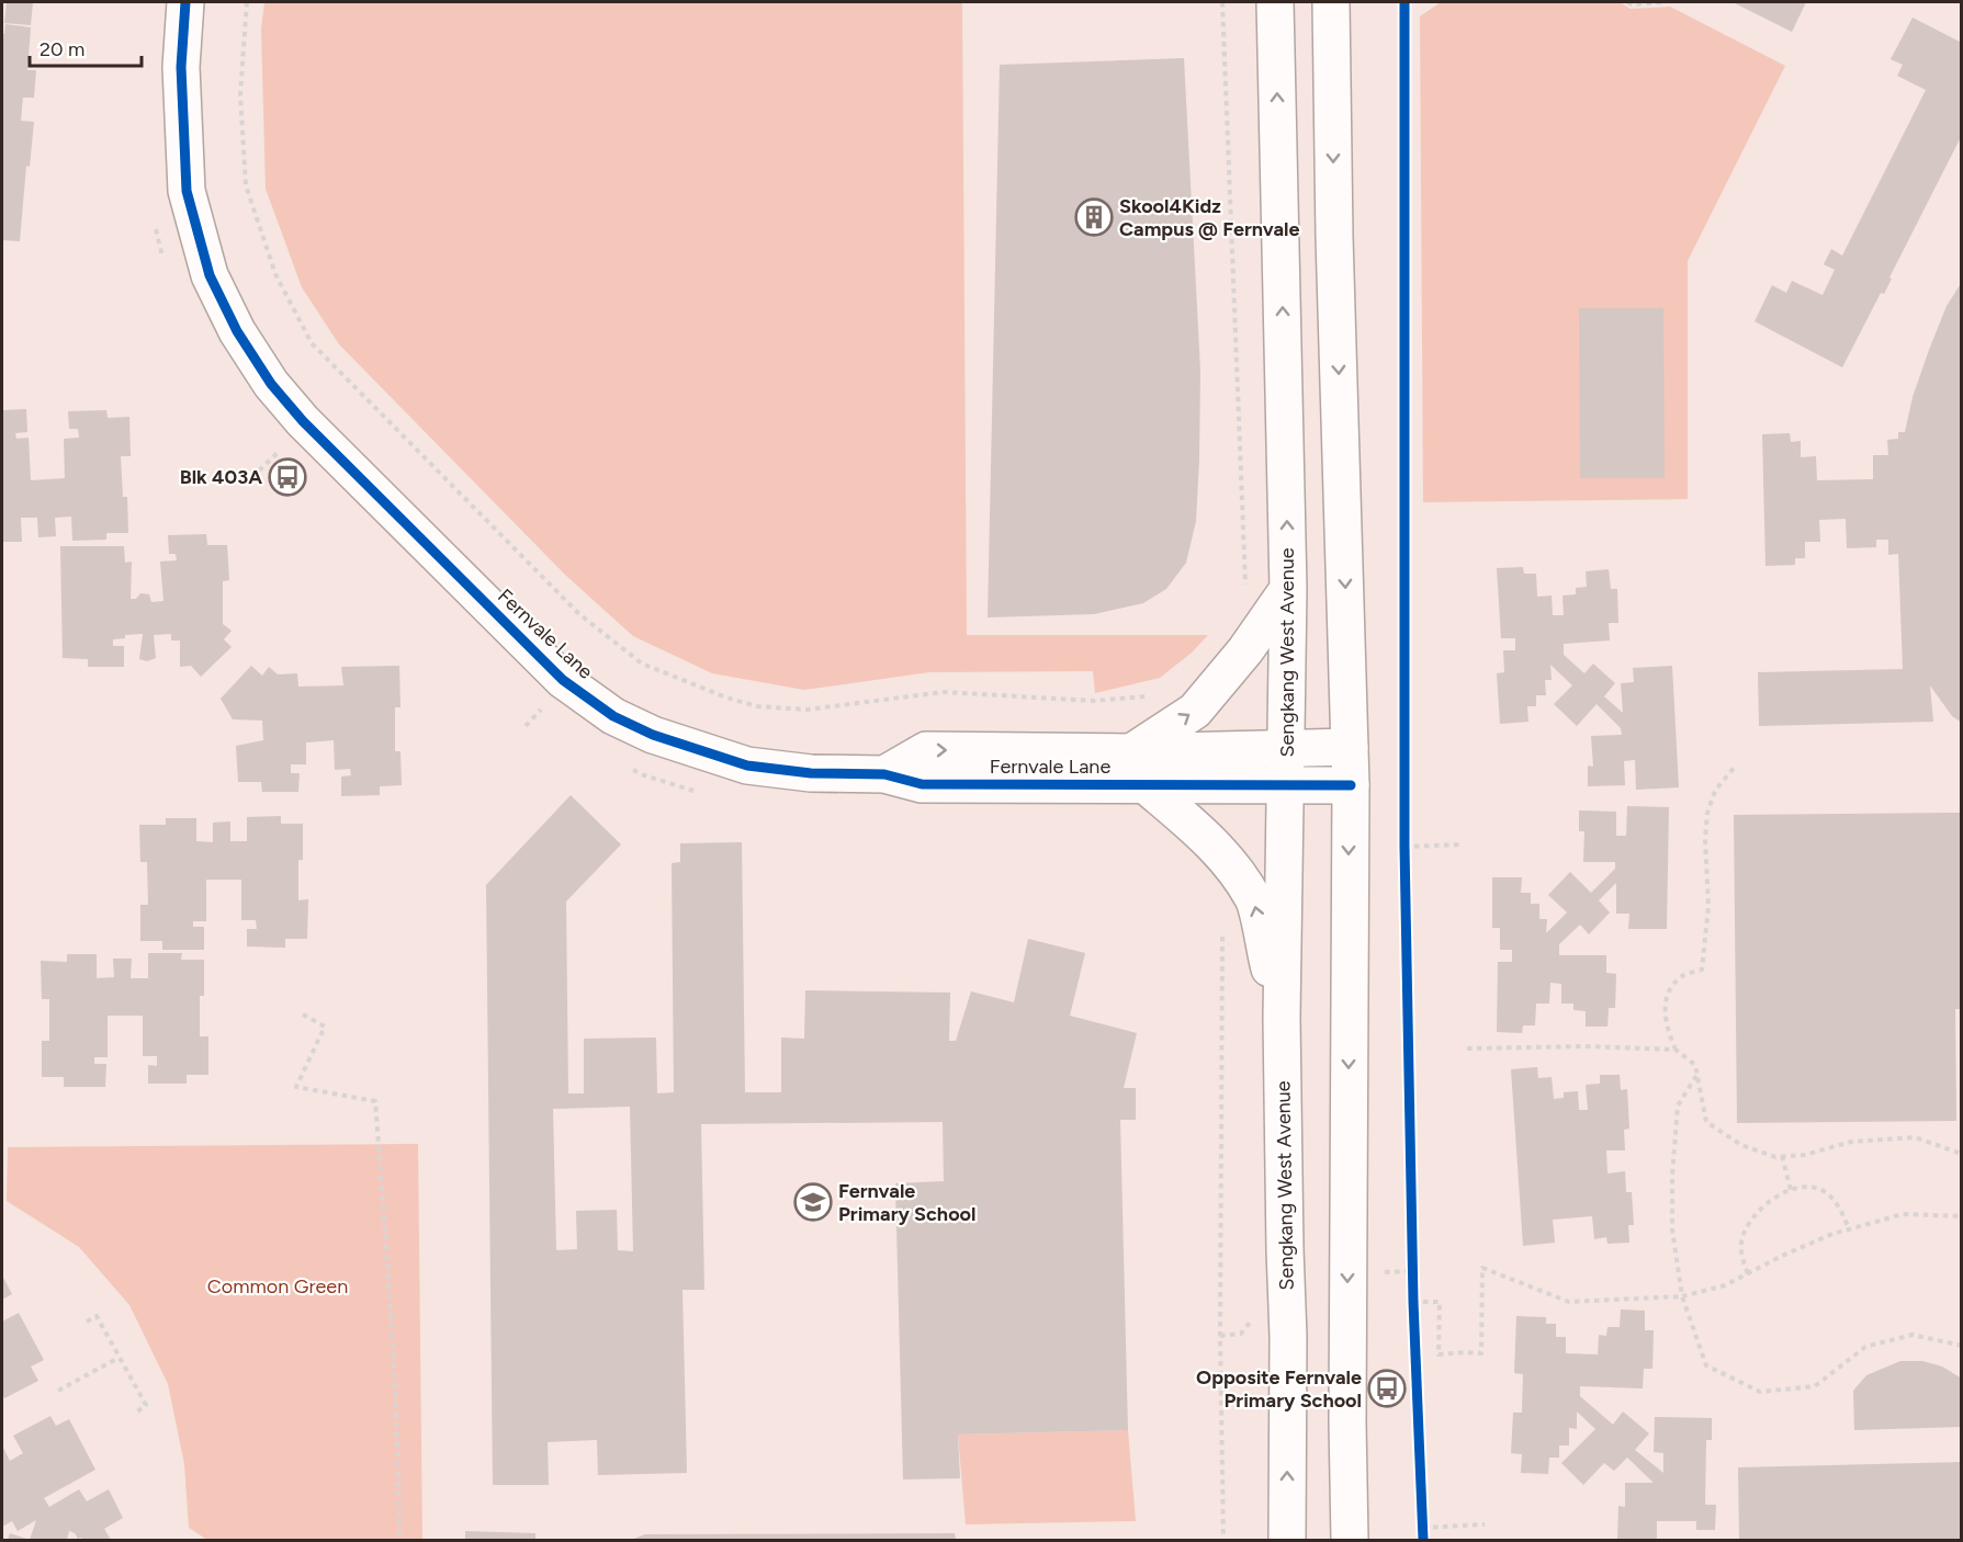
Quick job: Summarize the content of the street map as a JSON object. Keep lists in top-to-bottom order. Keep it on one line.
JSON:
{"streets":{"main road":["Fernvale Lane","Sengkang West Avenue"]},"crossings":[["Fernvale Lane","Sengkang West Avenue"]],"parks":["Common Green"],"places":{"building":["Skool4Kidz Campus @ Fernvale"],"bus stop":["Blk 403A","Opposite Fernvale Primary School"],"school or university":["Fernvale Primary School"]},"scale_bar":"20 m"}
